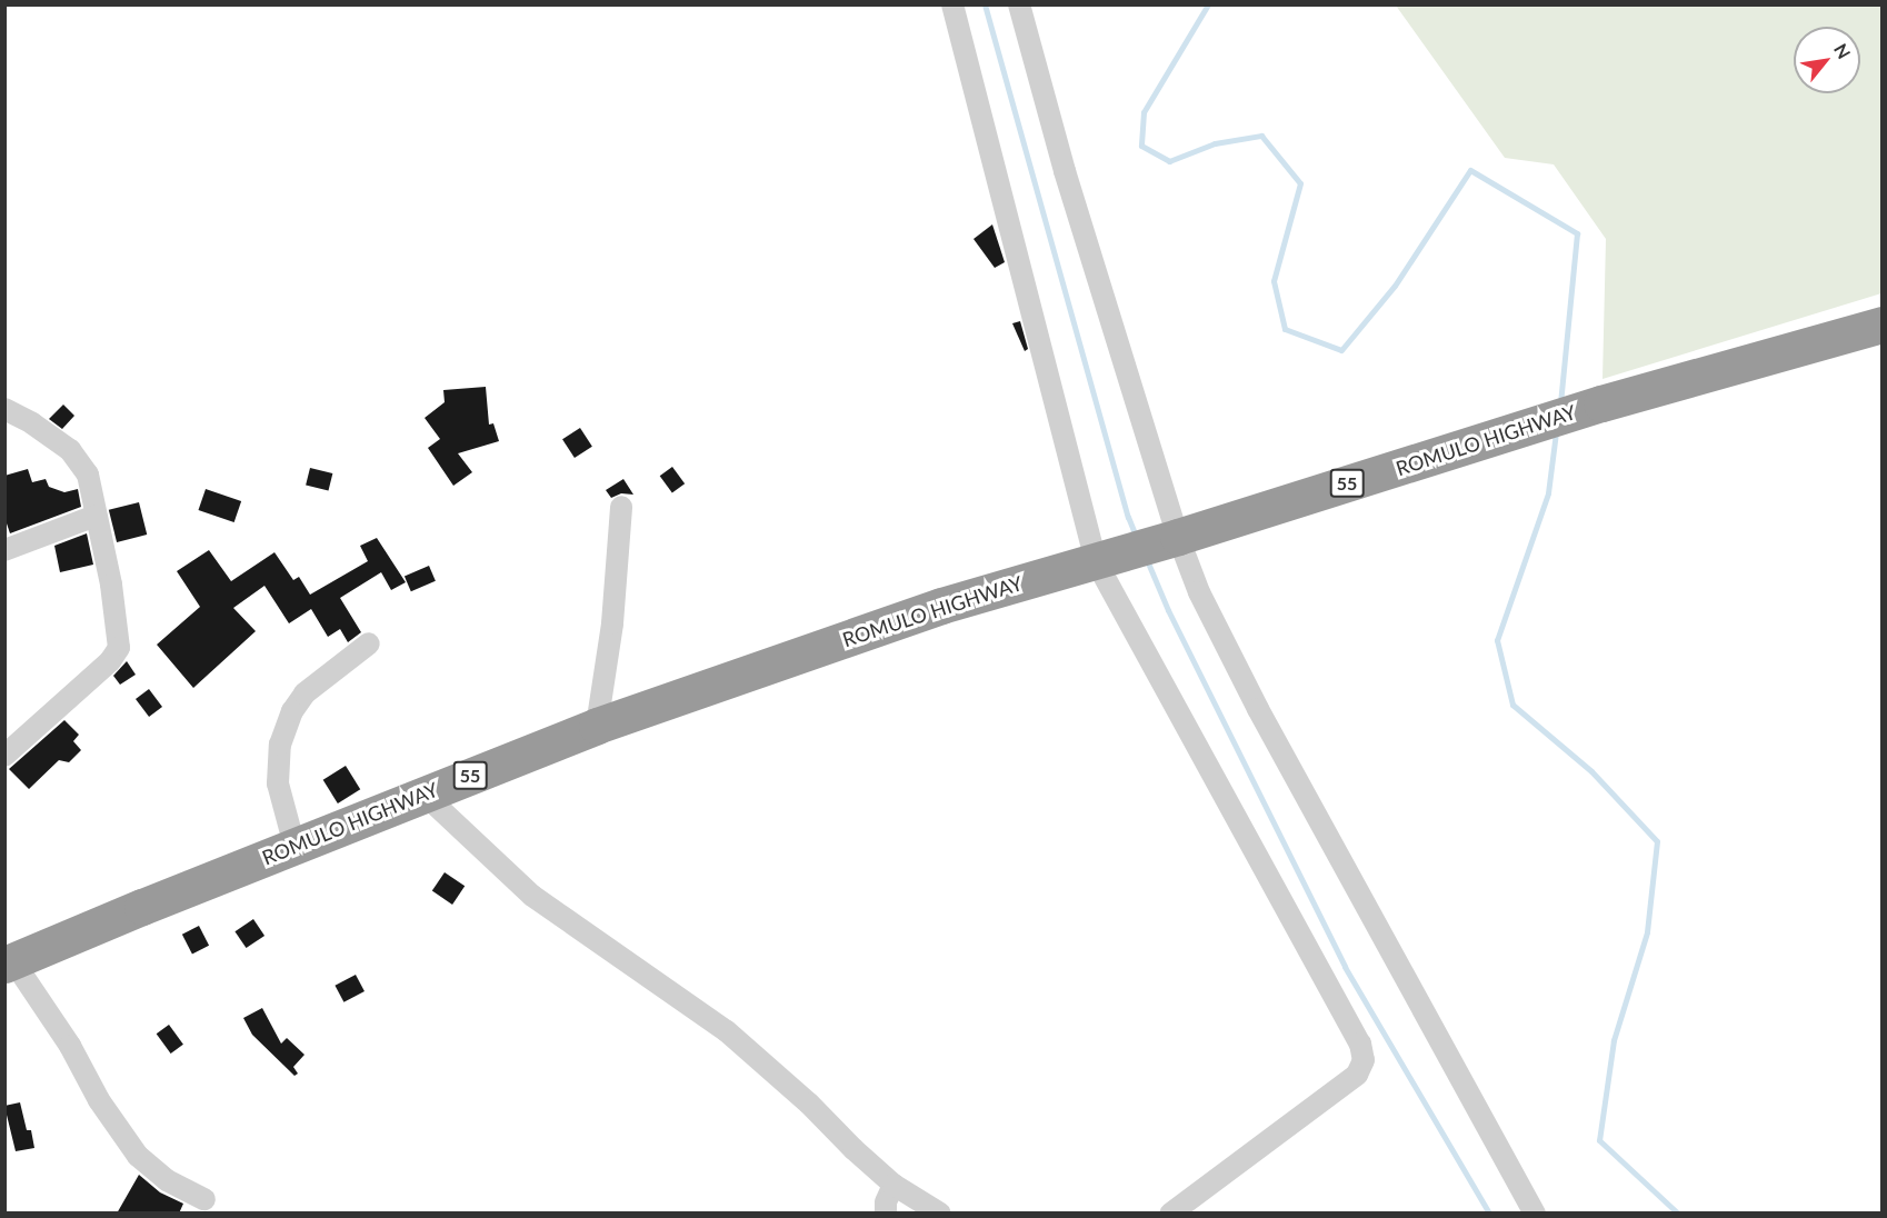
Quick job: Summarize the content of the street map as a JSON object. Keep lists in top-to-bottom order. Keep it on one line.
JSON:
{"streets":{"highway":["ROMULO HIGHWAY","55"]},"north":"top right"}
